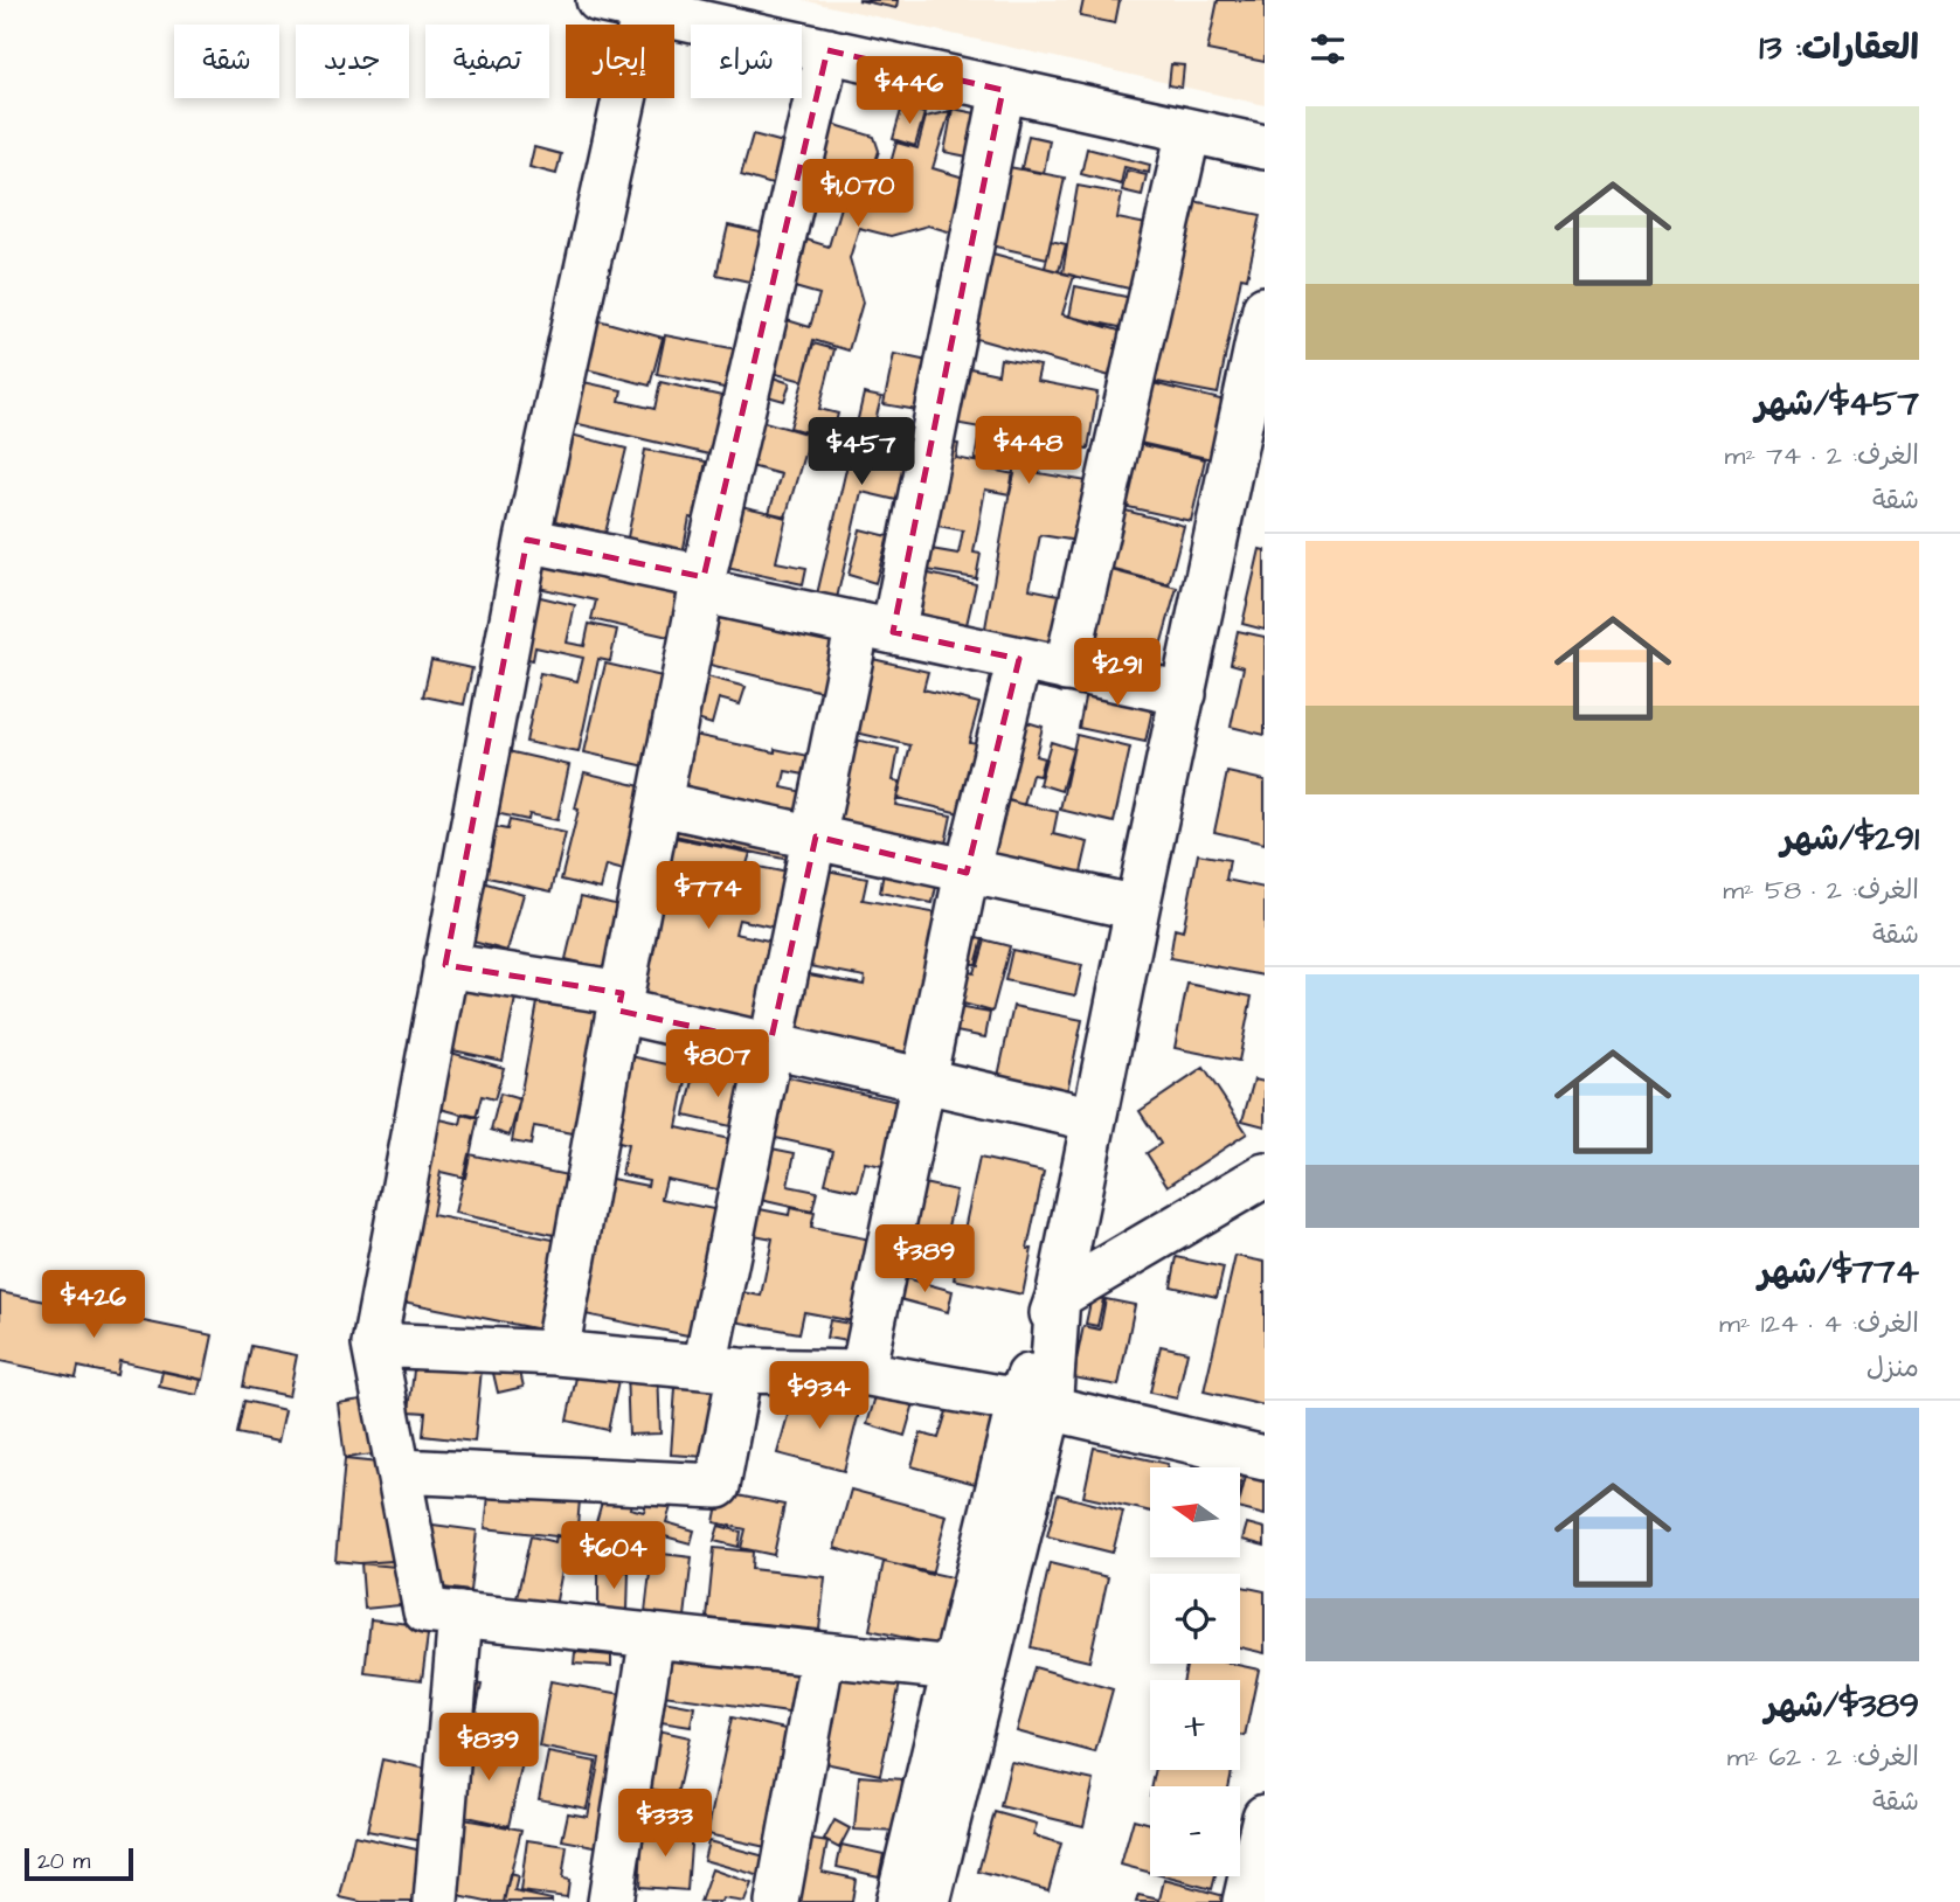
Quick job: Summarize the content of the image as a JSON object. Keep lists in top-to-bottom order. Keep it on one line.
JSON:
{"scale_bar":"20 m","north":"left","page":{"heading":"العقارات: 13","chip":["شراء","إيجار","تصفية","جديد","شقة"],"price":["$446","$1,070","$448","$457","$291","$774","$807","$389","$426","$934","$604","$839","$333"],"list":[{"name":"$457/شهر","note":"الغرف: 2 · 74 m² · شقة"},{"name":"$291/شهر","note":"الغرف: 2 · 58 m² · شقة"},{"name":"$774/شهر","note":"الغرف: 4 · 124 m² · منزل"},{"name":"$389/شهر","note":"الغرف: 2 · 62 m² · شقة"}],"map_buttons":["+","−"],"scale":"20 m"}}
